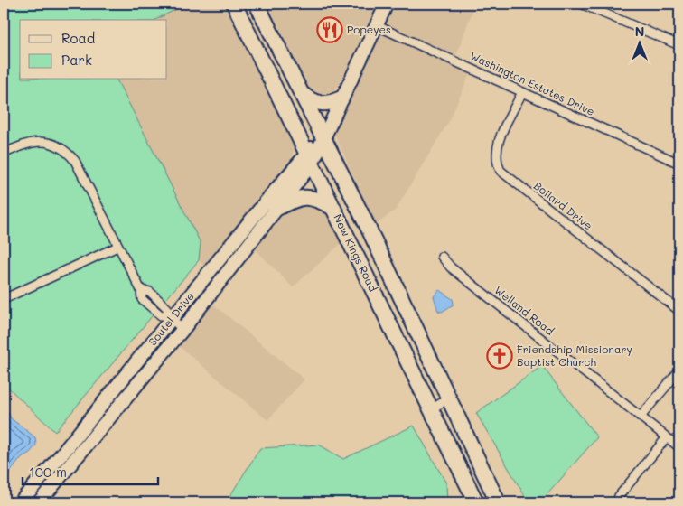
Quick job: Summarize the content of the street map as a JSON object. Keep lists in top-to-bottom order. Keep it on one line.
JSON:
{"streets":{"highway":["New Kings Road"],"main road":["Soutel Drive"],"street":["Washington Estates Drive","Boilard Drive","Welland Road"]},"crossings":[["Washington Estates Drive","Boilard Drive"],["Washington Estates Drive","Soutel Drive"],["New Kings Road","Soutel Drive"]],"places":{"restaurant":["Popeyes"],"church":["Friendship Missionary Baptist Church"]},"legend":["Road","Park"],"scale_bar":"100 m","north":"top"}
